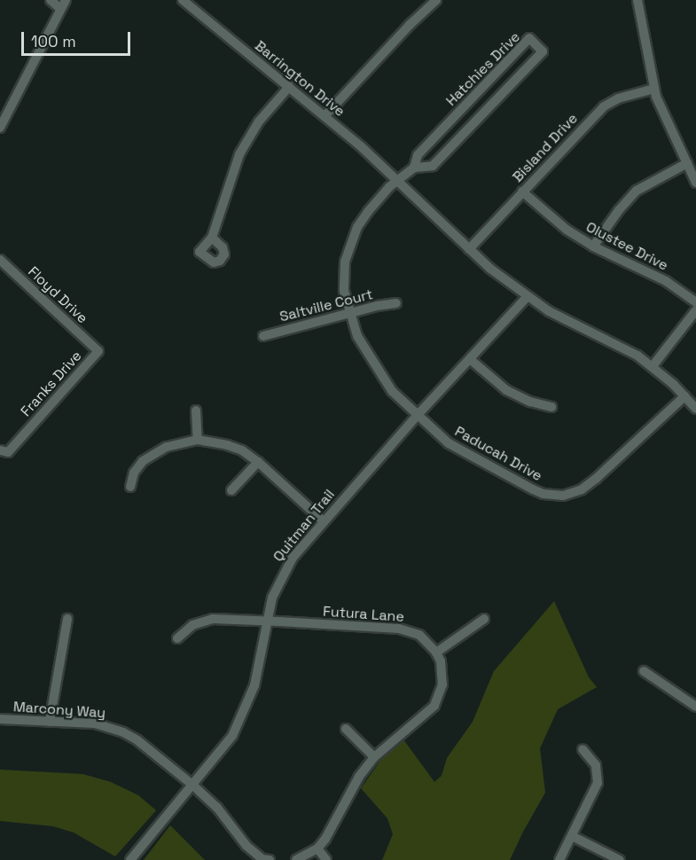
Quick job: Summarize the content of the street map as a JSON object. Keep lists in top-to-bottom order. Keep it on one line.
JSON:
{"streets":{"street":["Hatchies Drive","Barrington Drive","Bisland Drive","Olustee Drive","Floyd Drive","Saltville Court","Franks Drive","Paducah Drive","Quitman Trail","Futura Lane","Marcony Way"]},"crossings":[["Hatchies Drive","Barrington Drive"],["Hatchies Drive","Paducah Drive"],["Barrington Drive","Bisland Drive"],["Barrington Drive","Paducah Drive"],["Barrington Drive","Quitman Trail"],["Bisland Drive","Olustee Drive"],["Floyd Drive","Franks Drive"],["Saltville Court","Paducah Drive"],["Paducah Drive","Quitman Trail"],["Quitman Trail","Futura Lane"],["Quitman Trail","Marcony Way"]],"scale_bar":"100 m"}
